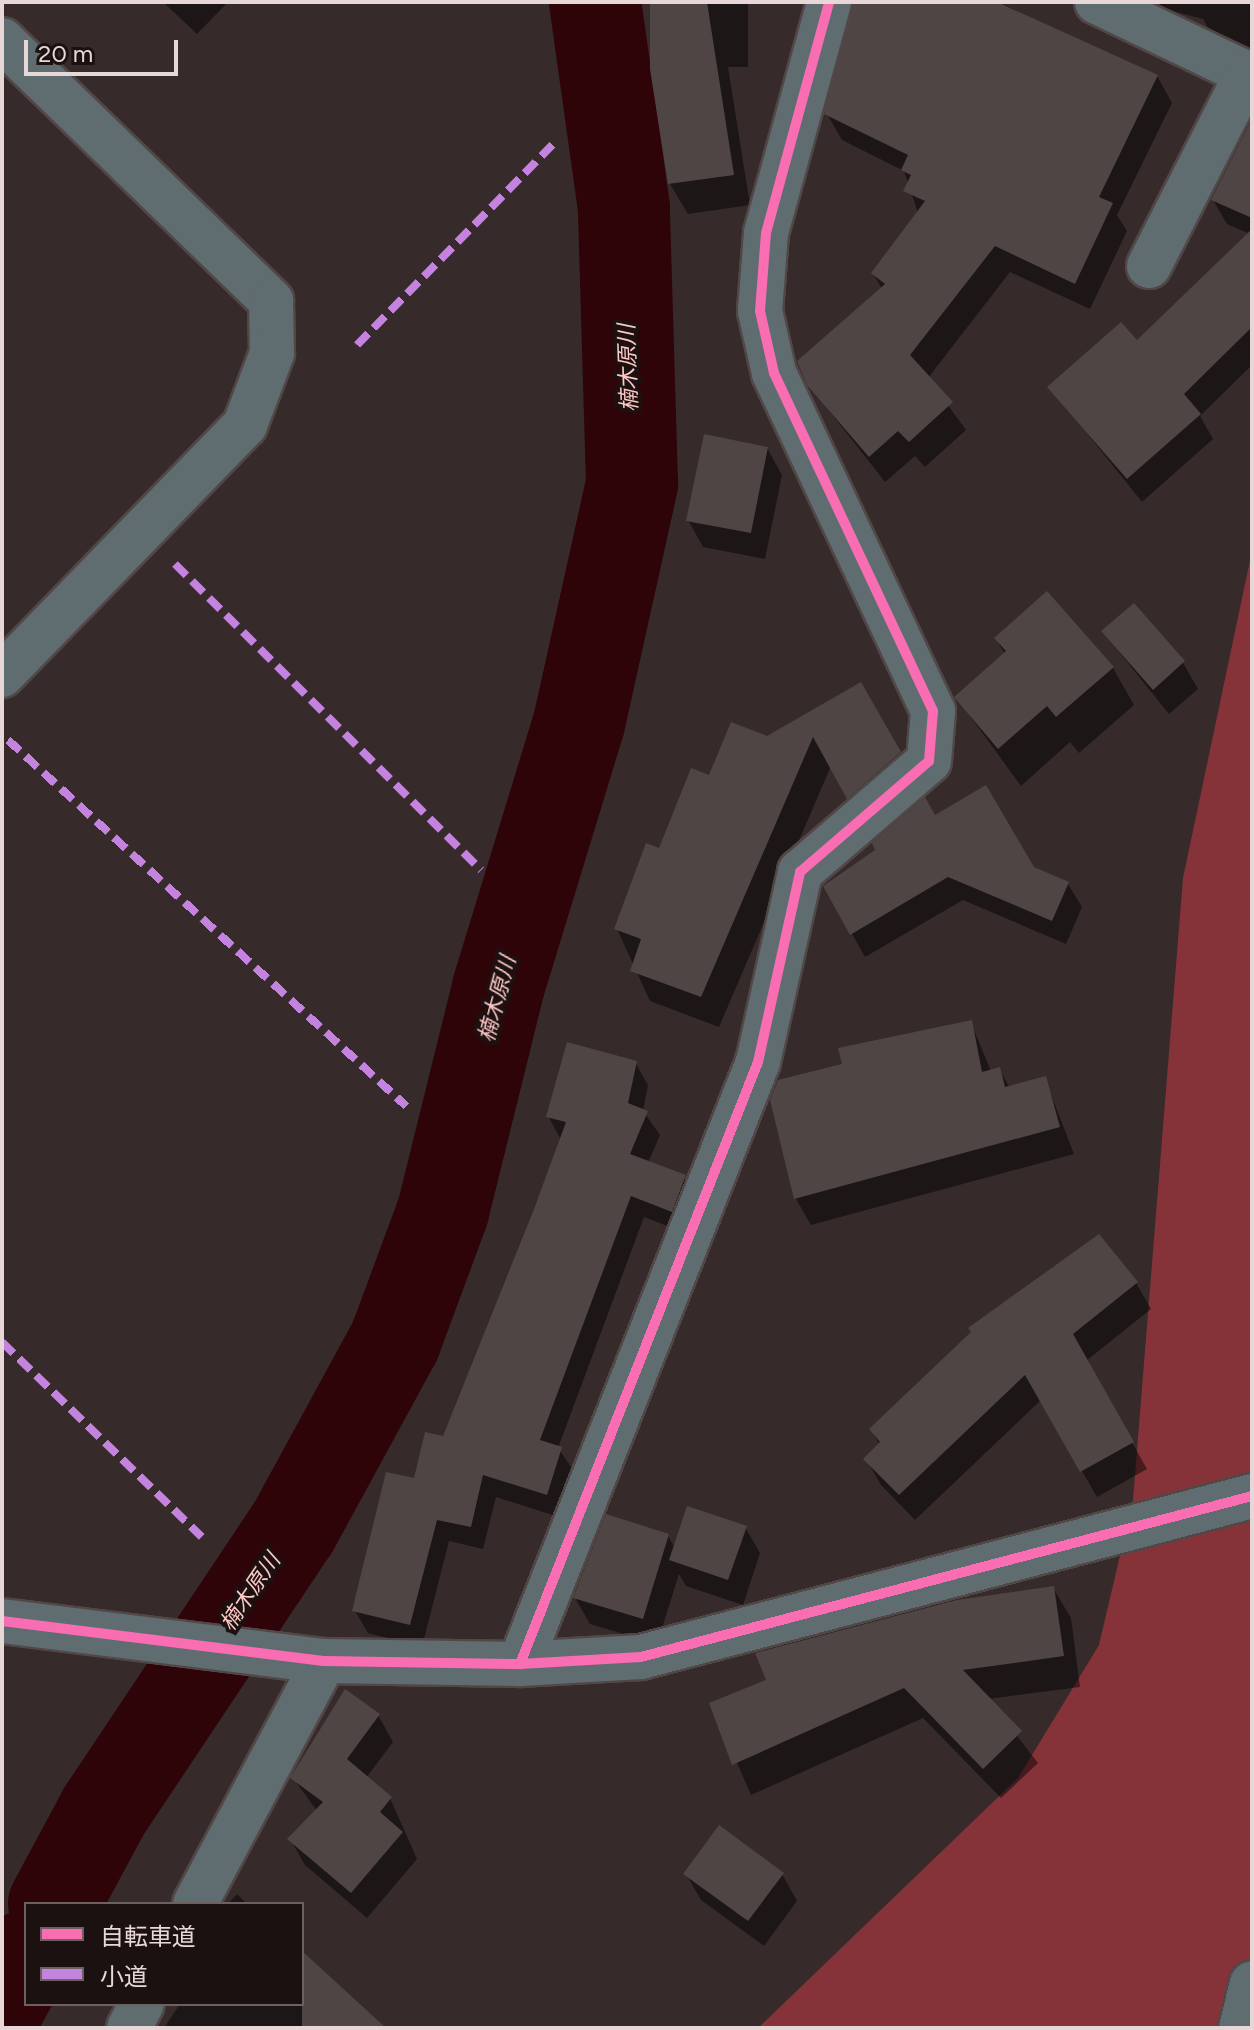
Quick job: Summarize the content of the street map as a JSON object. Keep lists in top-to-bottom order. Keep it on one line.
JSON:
{"water":["楠木原川"],"legend":["自転車道","小道"],"scale_bar":"20 m"}
